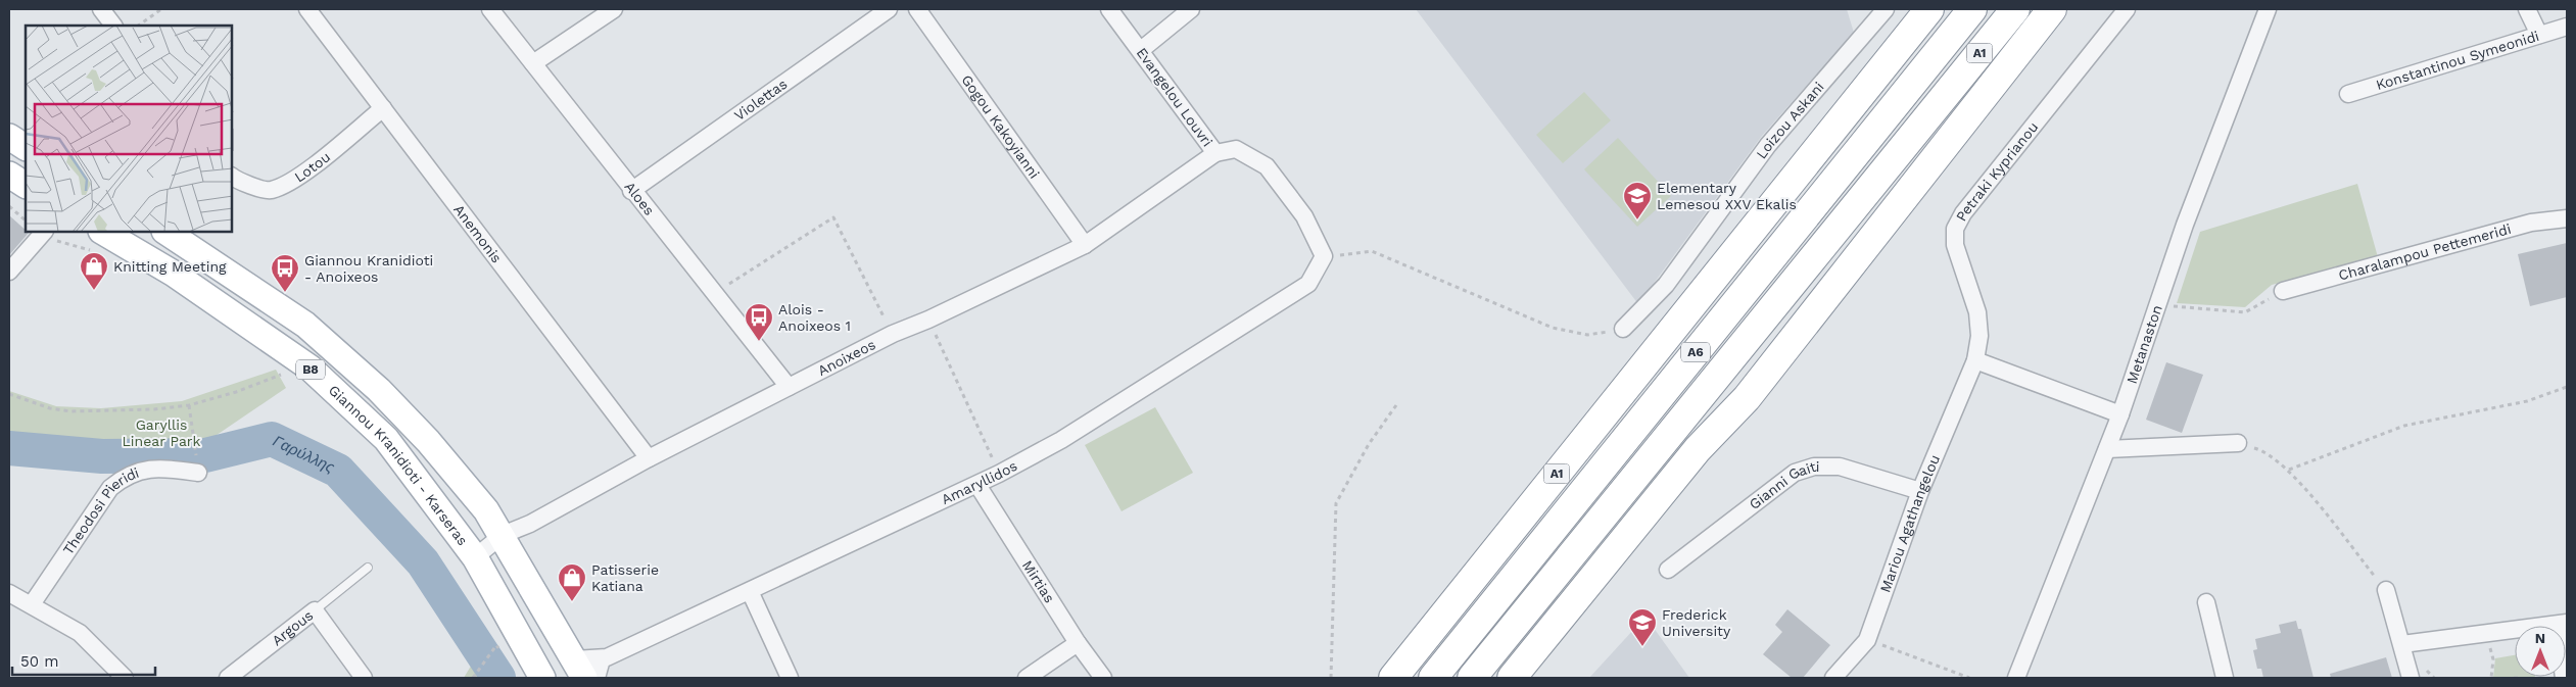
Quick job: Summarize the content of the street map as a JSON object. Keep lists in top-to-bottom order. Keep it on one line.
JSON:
{"streets":{"highway":["A1","A6"],"main road":["B8","Giannou Kranidioti - Karseras"],"street":["Konstantinou Symeonidi","Evangelou Louvri","Violettas","Loizou Askani","Gogou Kakoyianni","Lotou","Petraki Kyprianou","Aloes","Anemonis","Charalampou Pettemeridi","Metanaston","Anoixeos","Amaryllidos","Gianni Gaiti","Theodosi Pieridi","Mariou Agathangelou","Mirtias","Argous"]},"crossings":[["A1","A6"],["Evangelou Louvri","Anoixeos"],["Evangelou Louvri","Amaryllidos"],["Violettas","Aloes"],["Gogou Kakoyianni","Anoixeos"],["Lotou","Anemonis"],["Petraki Kyprianou","Mariou Agathangelou"],["Aloes","Anoixeos"],["Anemonis","Anoixeos"],["Anoixeos","B8"],["Anoixeos","Giannou Kranidioti - Karseras"],["B8","Amaryllidos"],["Amaryllidos","Mirtias"],["Gianni Gaiti","Mariou Agathangelou"]],"water":["Γαρύλλης"],"parks":["Garyllis Linear Park"],"places":{"school or university":["Elementary Lemesou XXV Ekalis","Frederick University"],"shop":["Knitting Meeting","Patisserie Katiana"],"bus stop":["Giannou Kranidioti - Anoixeos","Alois - Anoixeos 1"]},"scale_bar":"50 m","north":"top"}
